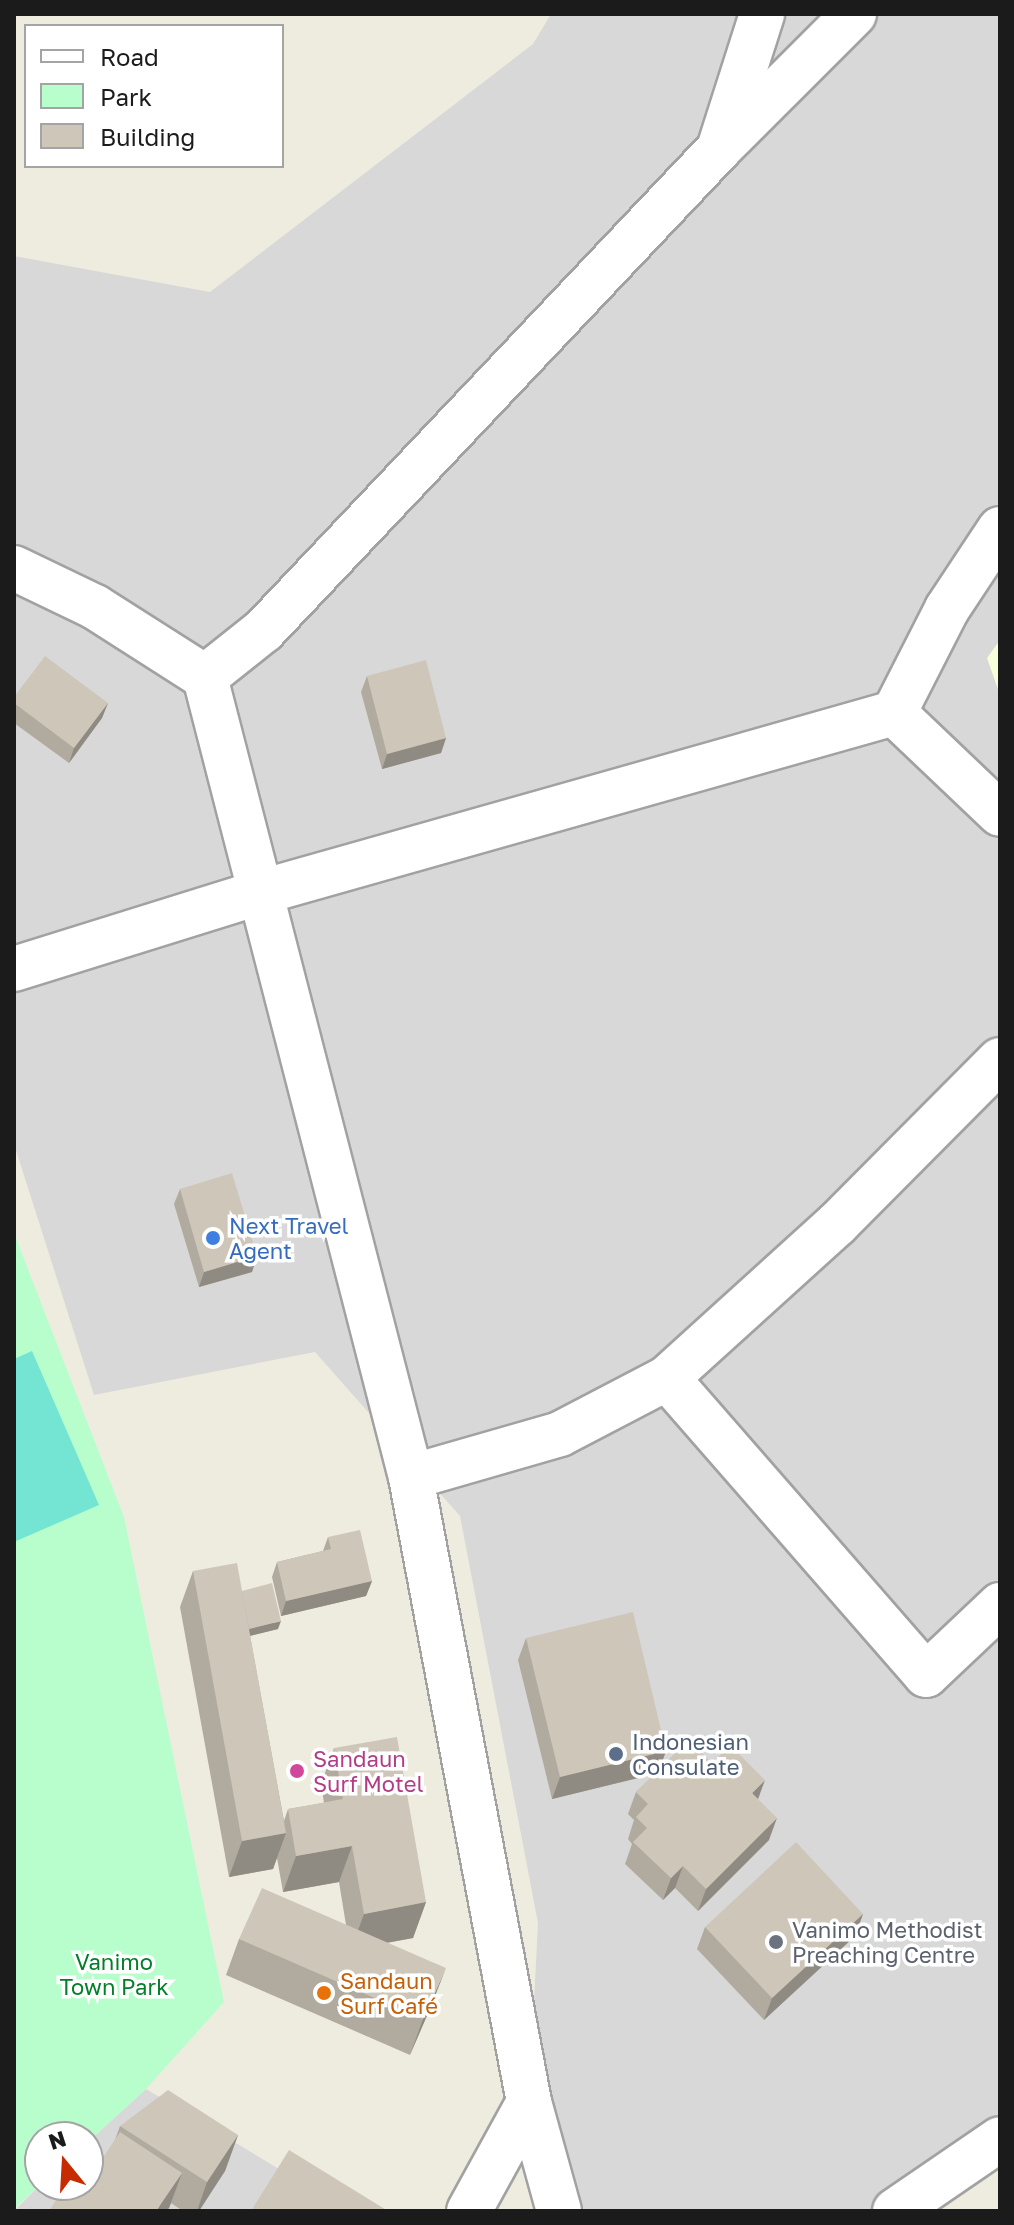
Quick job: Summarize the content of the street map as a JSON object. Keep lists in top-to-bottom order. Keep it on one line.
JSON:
{"parks":["Vanimo Town Park"],"places":["Next Travel Agent","Indonesian Consulate","Sandaun Surf Motel","Vanimo Methodist Preaching Centre","Sandaun Surf Café"],"legend":["Road","Park","Building"],"north":"top"}
